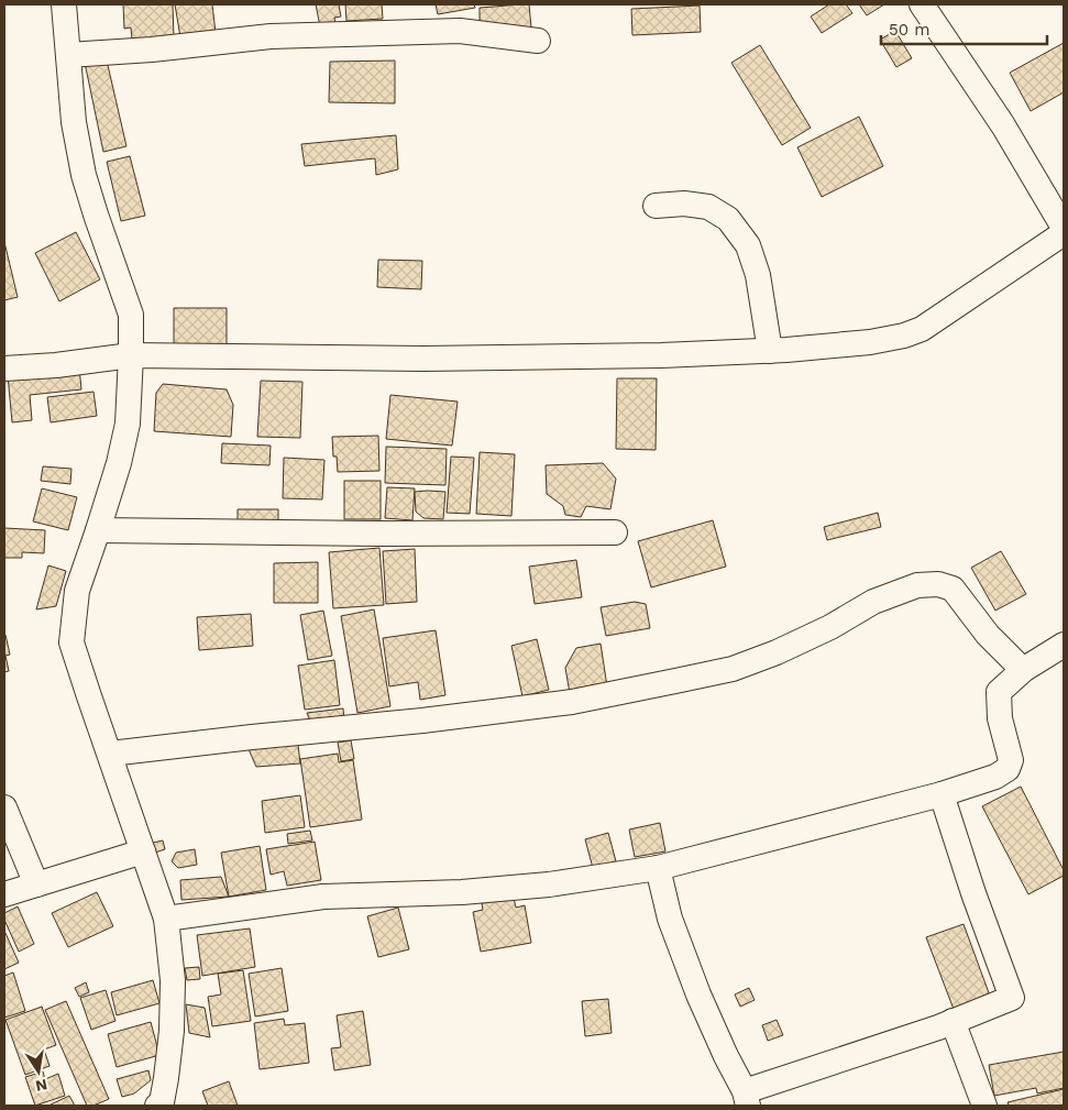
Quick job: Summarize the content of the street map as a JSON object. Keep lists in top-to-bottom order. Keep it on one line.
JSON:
{"scale_bar":"50 m","north":"bottom"}
